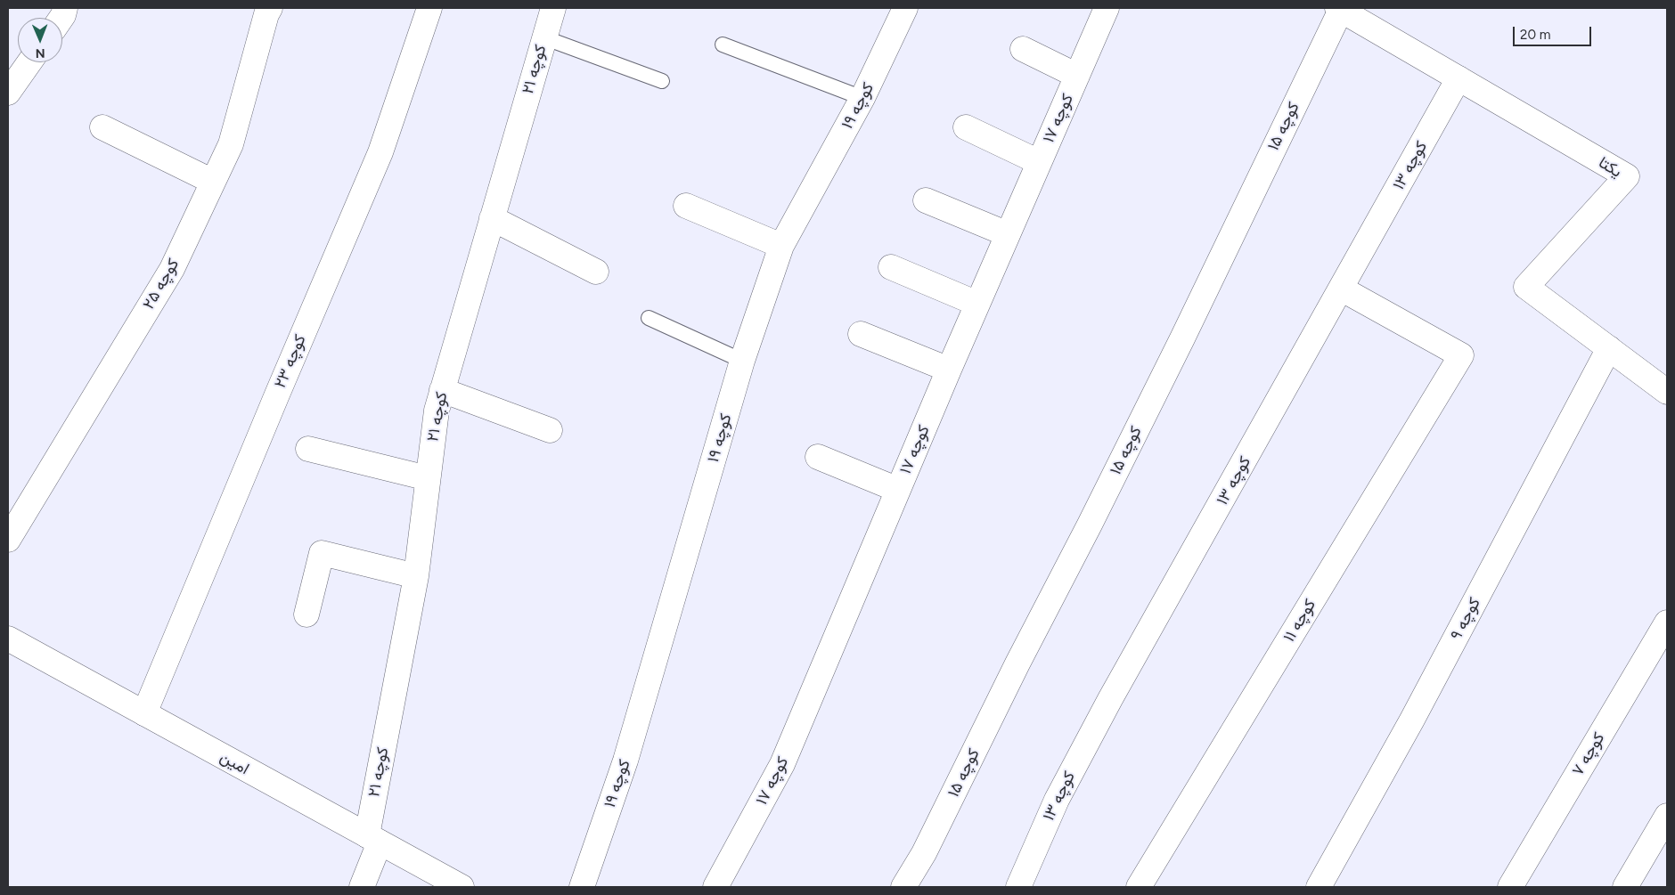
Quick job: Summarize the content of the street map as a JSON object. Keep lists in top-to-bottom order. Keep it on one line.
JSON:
{"streets":{"street":["کوچه ۲۱","کوچه ۱۹","کوچه ۱۷","کوچه ۱۵","کوچه ۱۳","یکتا","کوچه ۲۵","کوچه ۲۳","کوچه ۹","کوچه ۱۱","کوچه ۷","امین"]},"crossings":[["کوچه ۲۱","امین"],["کوچه ۱۵","یکتا"],["کوچه ۱۳","یکتا"],["کوچه ۱۳","کوچه ۱۱"],["یکتا","کوچه ۹"],["کوچه ۲۳","امین"]],"scale_bar":"20 m","north":"bottom"}
